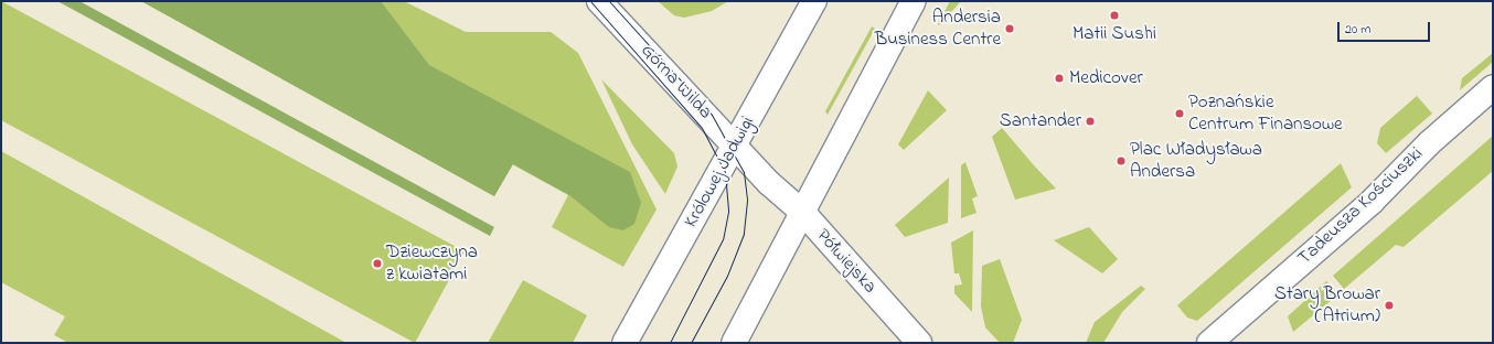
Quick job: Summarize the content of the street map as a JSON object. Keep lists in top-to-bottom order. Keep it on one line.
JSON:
{"streets":{"street":["Górna Wilda","Królowej Jadwigi","Tadeusza Kościuszki","Półwiejska"]},"crossings":[["Górna Wilda","Królowej Jadwigi"],["Górna Wilda","Półwiejska"]],"places":["Matii Sushi","Andersia Business Centre","Medicover","Poznańskie Centrum Finansowe","Santander","Plac Władysława Andersa","Dziewczyna z kwiatami","Stary Browar (Atrium)"],"scale_bar":"20 m"}
